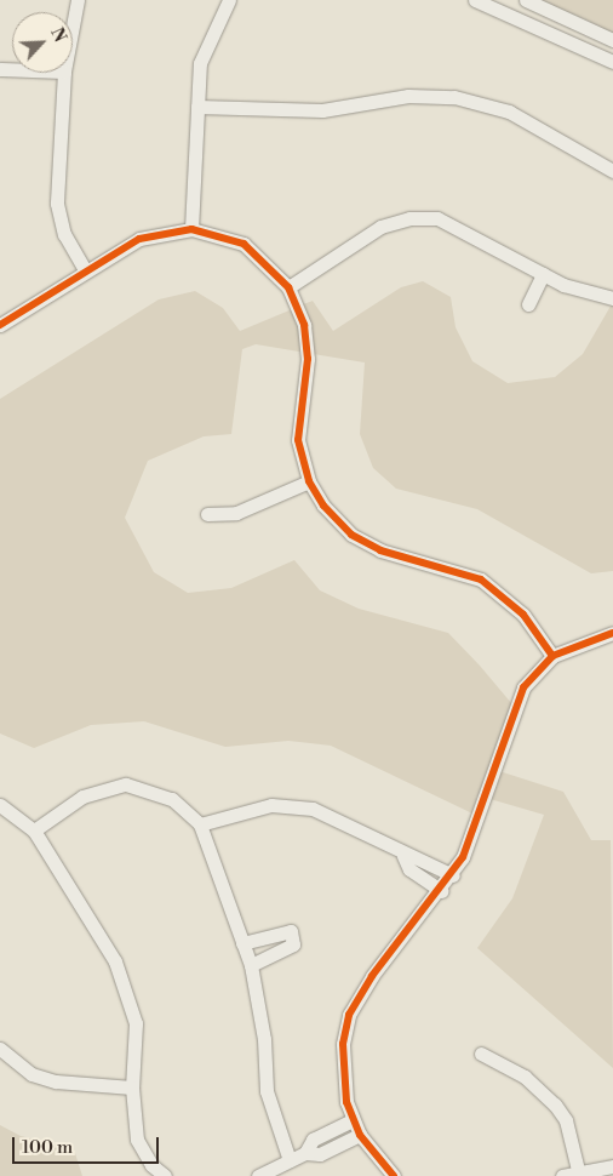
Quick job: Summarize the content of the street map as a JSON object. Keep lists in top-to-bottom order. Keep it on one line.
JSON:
{"scale_bar":"100 m","north":"top right"}
